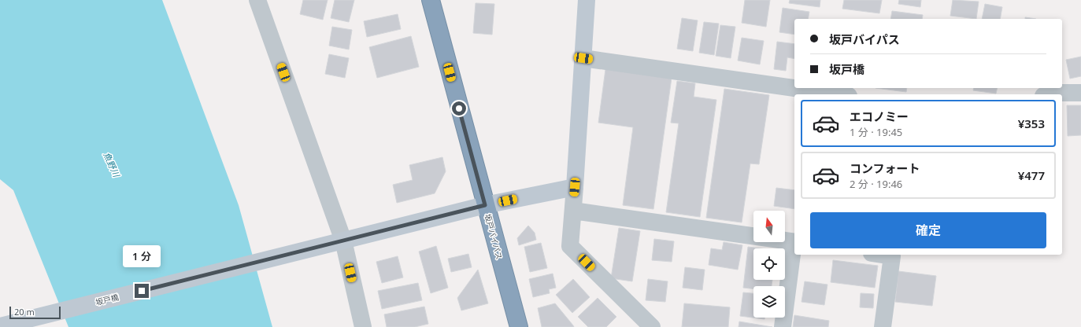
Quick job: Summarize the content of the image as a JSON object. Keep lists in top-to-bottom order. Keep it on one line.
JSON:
{"streets":{"highway":["坂戸バイパス"],"street":["坂戸橋"]},"crossings":[["坂戸バイパス","坂戸橋"]],"water":["魚野川"],"scale_bar":"20 m","north":"top","page":{"banner":["坂戸バイパス","坂戸橋"],"list":[{"name":"エコノミー","note":"1 分 · 19:45","value":"¥353"},{"name":"コンフォート","note":"2 分 · 19:46","value":"¥477"}],"buttons":"確定","bubble":"1 分","scale":"20 m"}}
